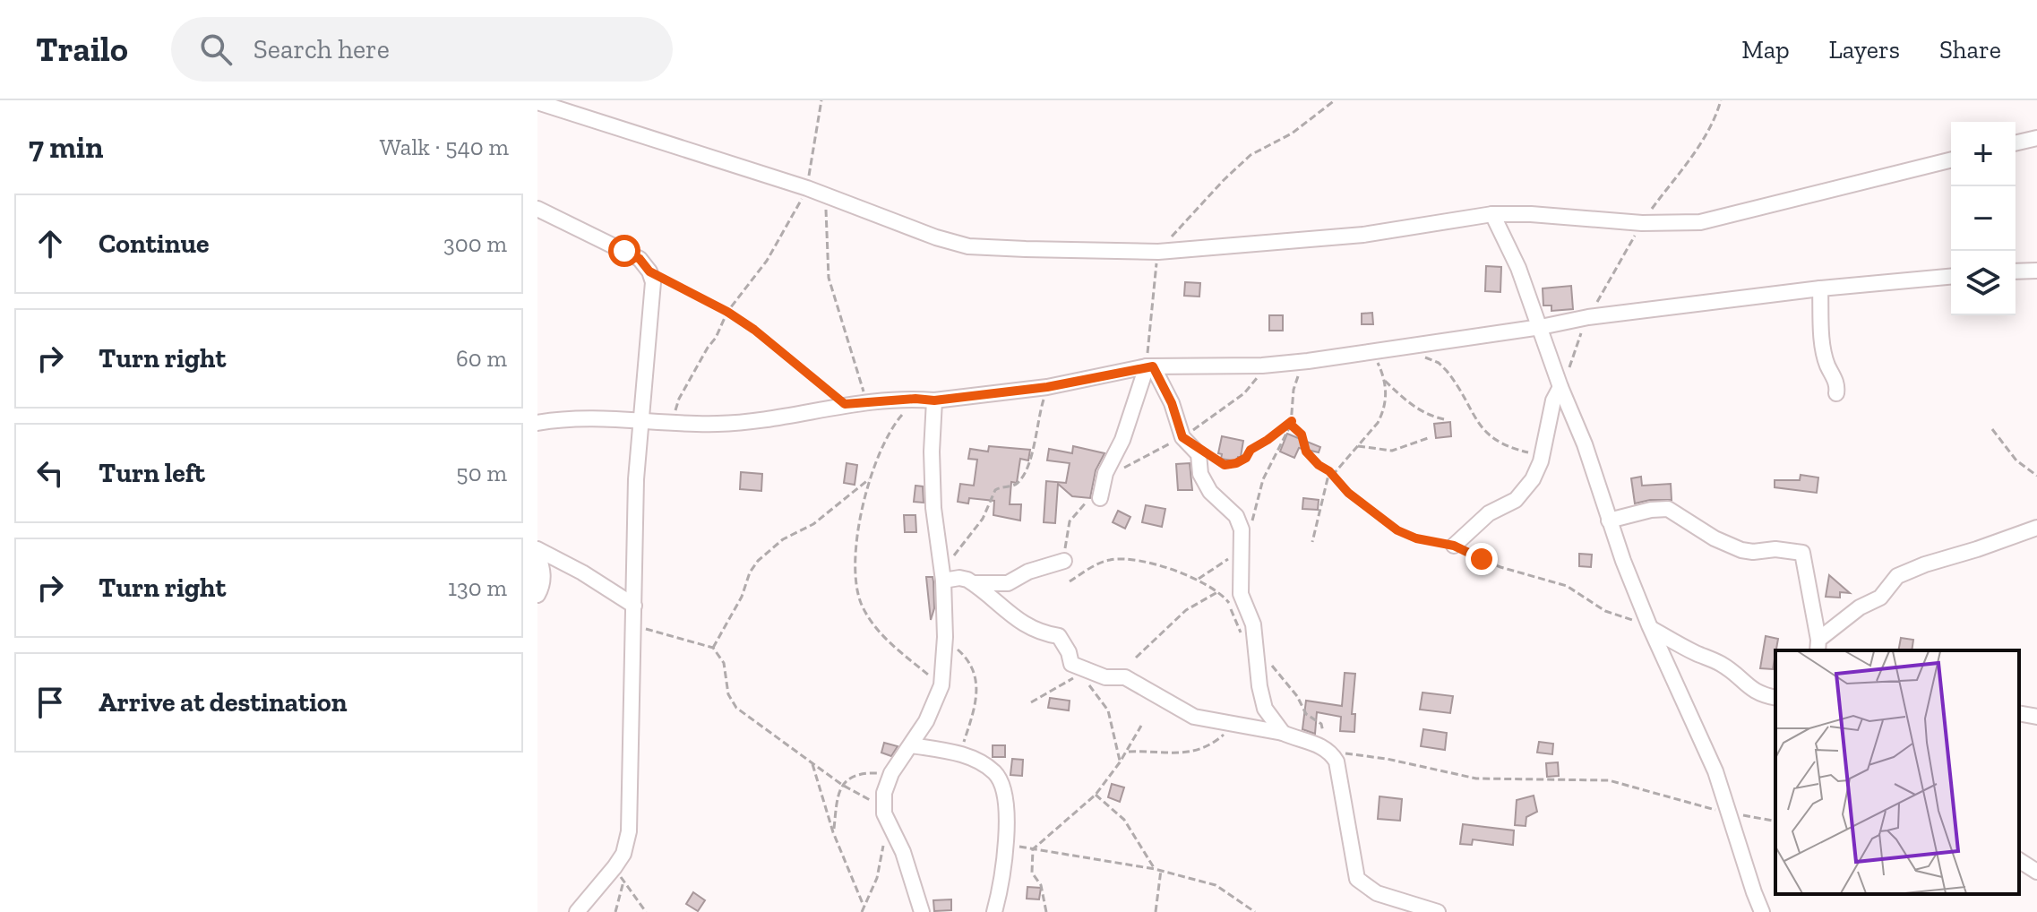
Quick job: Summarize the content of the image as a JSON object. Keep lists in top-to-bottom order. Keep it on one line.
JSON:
{"page":{"header":"Trailo","search":"Search here","nav":["Map","Layers","Share"],"heading":["7 min","Walk · 540 m"],"map_buttons":["+","−"],"list":[["Continue","300 m"],["Turn right","60 m"],["Turn left","50 m"],["Turn right","130 m"],"Arrive at destination"]}}
